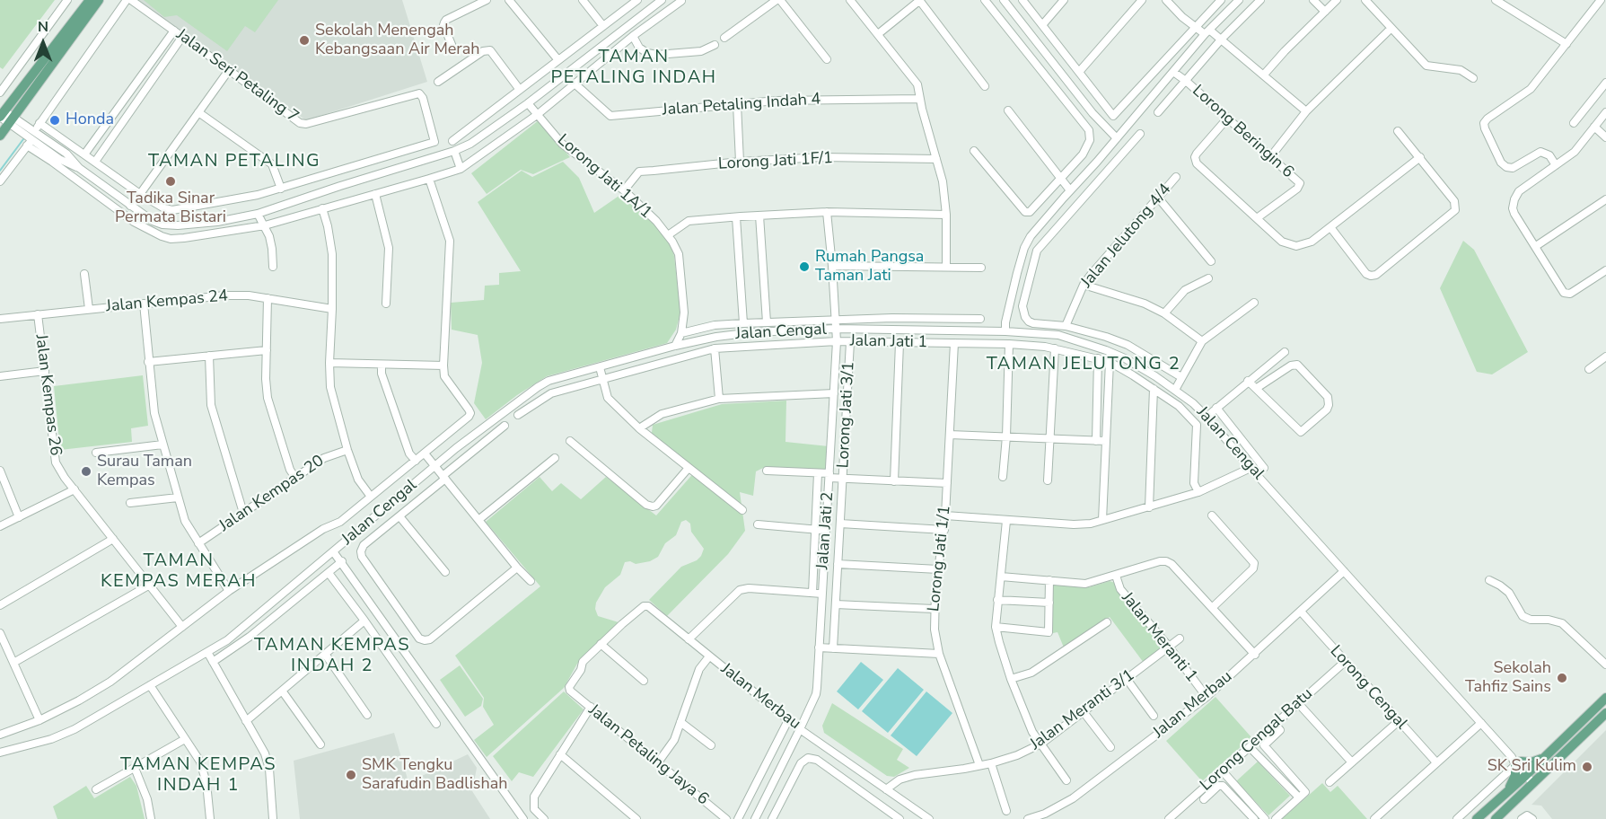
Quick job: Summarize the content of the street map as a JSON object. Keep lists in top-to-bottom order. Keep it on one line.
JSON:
{"streets":{"street":["Jalan Seri Petaling 7","Jalan Petaling Indah 4","Lorong Beringin 6","Lorong Jati 1F/1","Lorong Jati 1A/1","Jalan Jelutong 4/4","Jalan Kempas 24","Jalan Cengal","Jalan Jati 1","Jalan Kempas 26","Lorong Jati 3/1","Jalan Kempas 20","Jalan Jati 2","Lorong Jati 1/1","Jalan Meranti 1","Lorong Cengal","Jalan Merbau","Jalan Meranti 3/1","Lorong Cengal Batu","Jalan Petaling Jaya 6"]},"crossings":[["Lorong Jati 1F/1","Lorong Jati 1A/1"],["Lorong Jati 1A/1","Jalan Cengal"],["Jalan Kempas 24","Jalan Kempas 26"],["Jalan Cengal","Jalan Jati 2"],["Jalan Cengal","Jalan Merbau"],["Jalan Jati 1","Lorong Jati 3/1"],["Jalan Jati 1","Jalan Jati 2"],["Jalan Jati 1","Lorong Jati 1/1"],["Jalan Jati 2","Jalan Merbau"],["Lorong Jati 1/1","Jalan Meranti 3/1"],["Jalan Meranti 1","Jalan Merbau"],["Jalan Meranti 1","Jalan Meranti 3/1"],["Lorong Cengal","Jalan Merbau"],["Lorong Cengal","Lorong Cengal Batu"],["Jalan Merbau","Jalan Meranti 3/1"],["Jalan Merbau","Jalan Petaling Jaya 6"]],"districts":["TAMAN PETALING INDAH","TAMAN PETALING","TAMAN JELUTONG 2","TAMAN KEMPAS MERAH","TAMAN KEMPAS INDAH 2","TAMAN KEMPAS INDAH 1"],"places":["Sekolah Menengah Kebangsaan Air Merah","Honda","Tadika Sinar Permata Bistari","Rumah Pangsa Taman Jati","Surau Taman Kempas","Sekolah Tahfiz Sains","SK Sri Kulim","SMK Tengku Sarafudin Badlishah"],"north":"top"}
